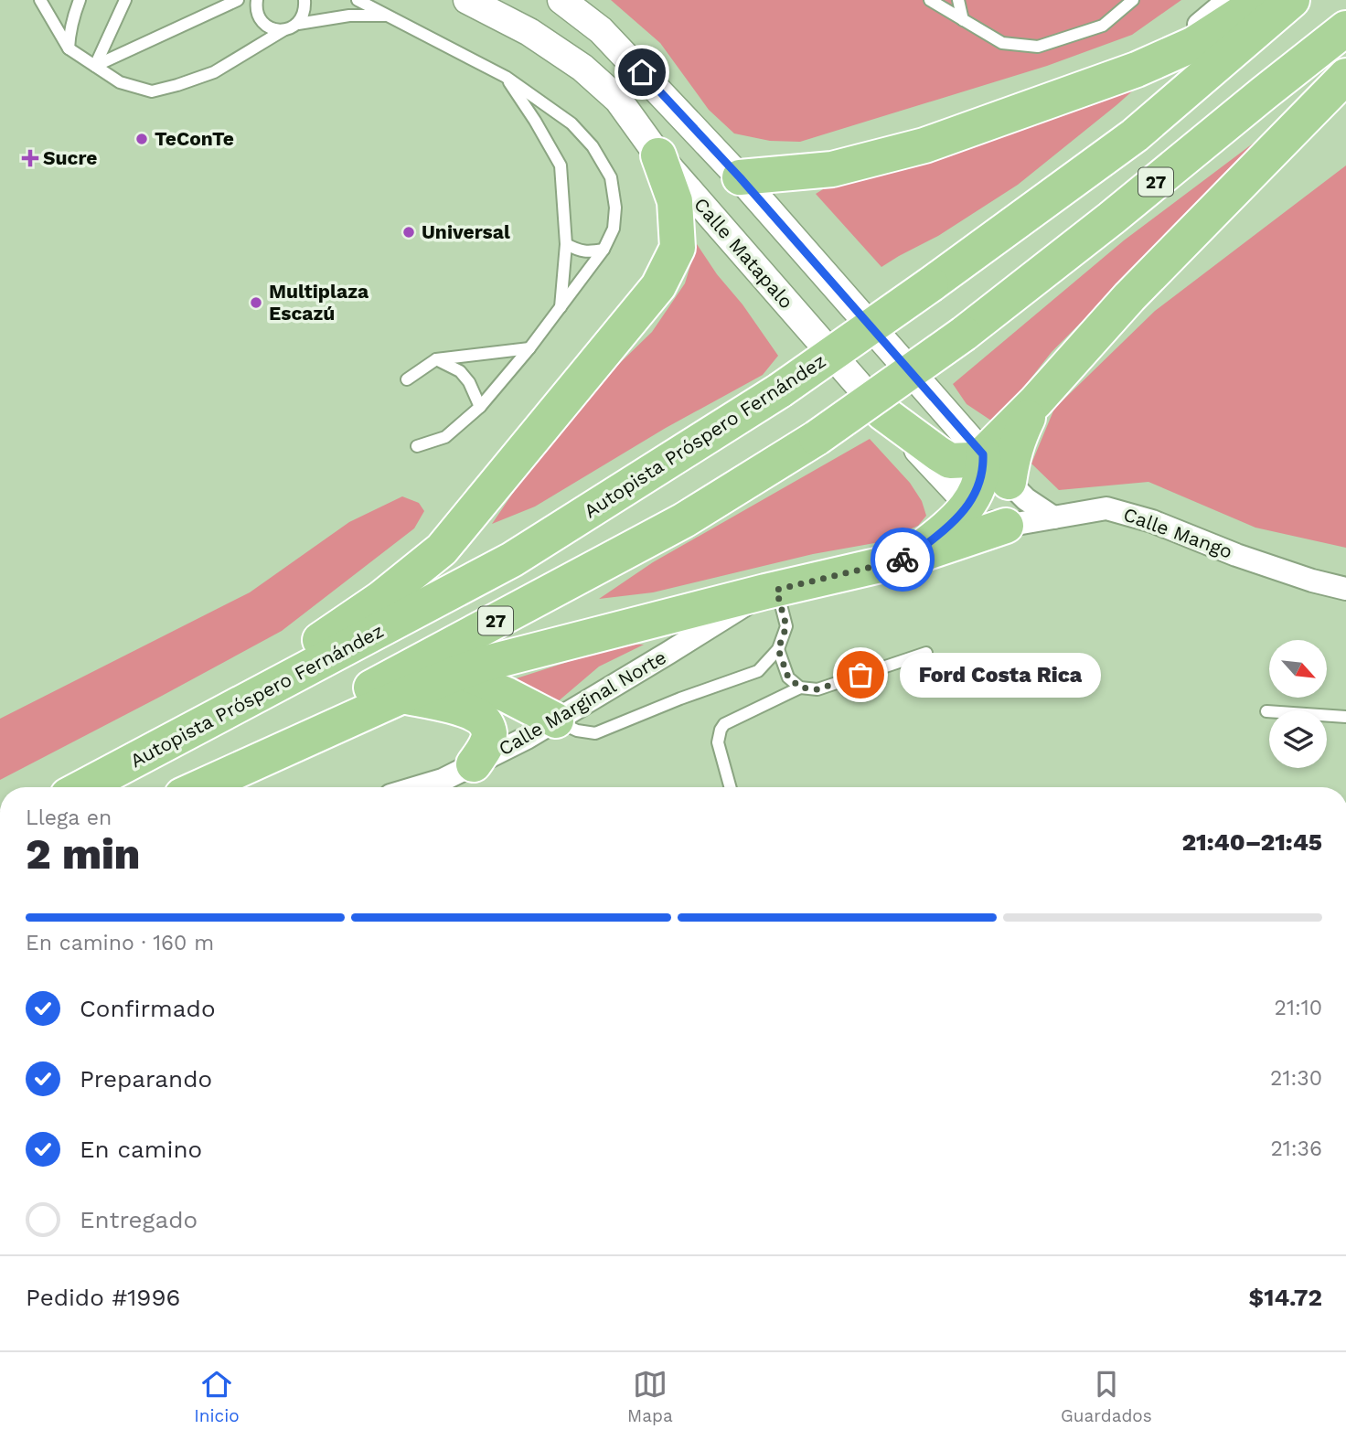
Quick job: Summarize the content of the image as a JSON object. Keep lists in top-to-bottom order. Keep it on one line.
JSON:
{"streets":{"highway":["27","Autopista Próspero Fernández"],"street":["Calle Matapalo","Calle Mango","Calle Marginal Norte"]},"crossings":[["Calle Matapalo","Calle Mango"]],"places":{"other":["TeConTe","Universal","Multiplaza Escazú","Ford Costa Rica"],"health":["Sucre"]},"north":"bottom right","page":{"bubble":"Ford Costa Rica","heading":["2 min","Llega en","21:40–21:45"],"panel":["Pedido #1996","$14.72"],"bar":"En camino · 160 m","list":[["Confirmado","21:10"],["Preparando","21:30"],["En camino","21:36"],"Entregado"],"tabs":["Inicio","Mapa","Guardados"]}}
